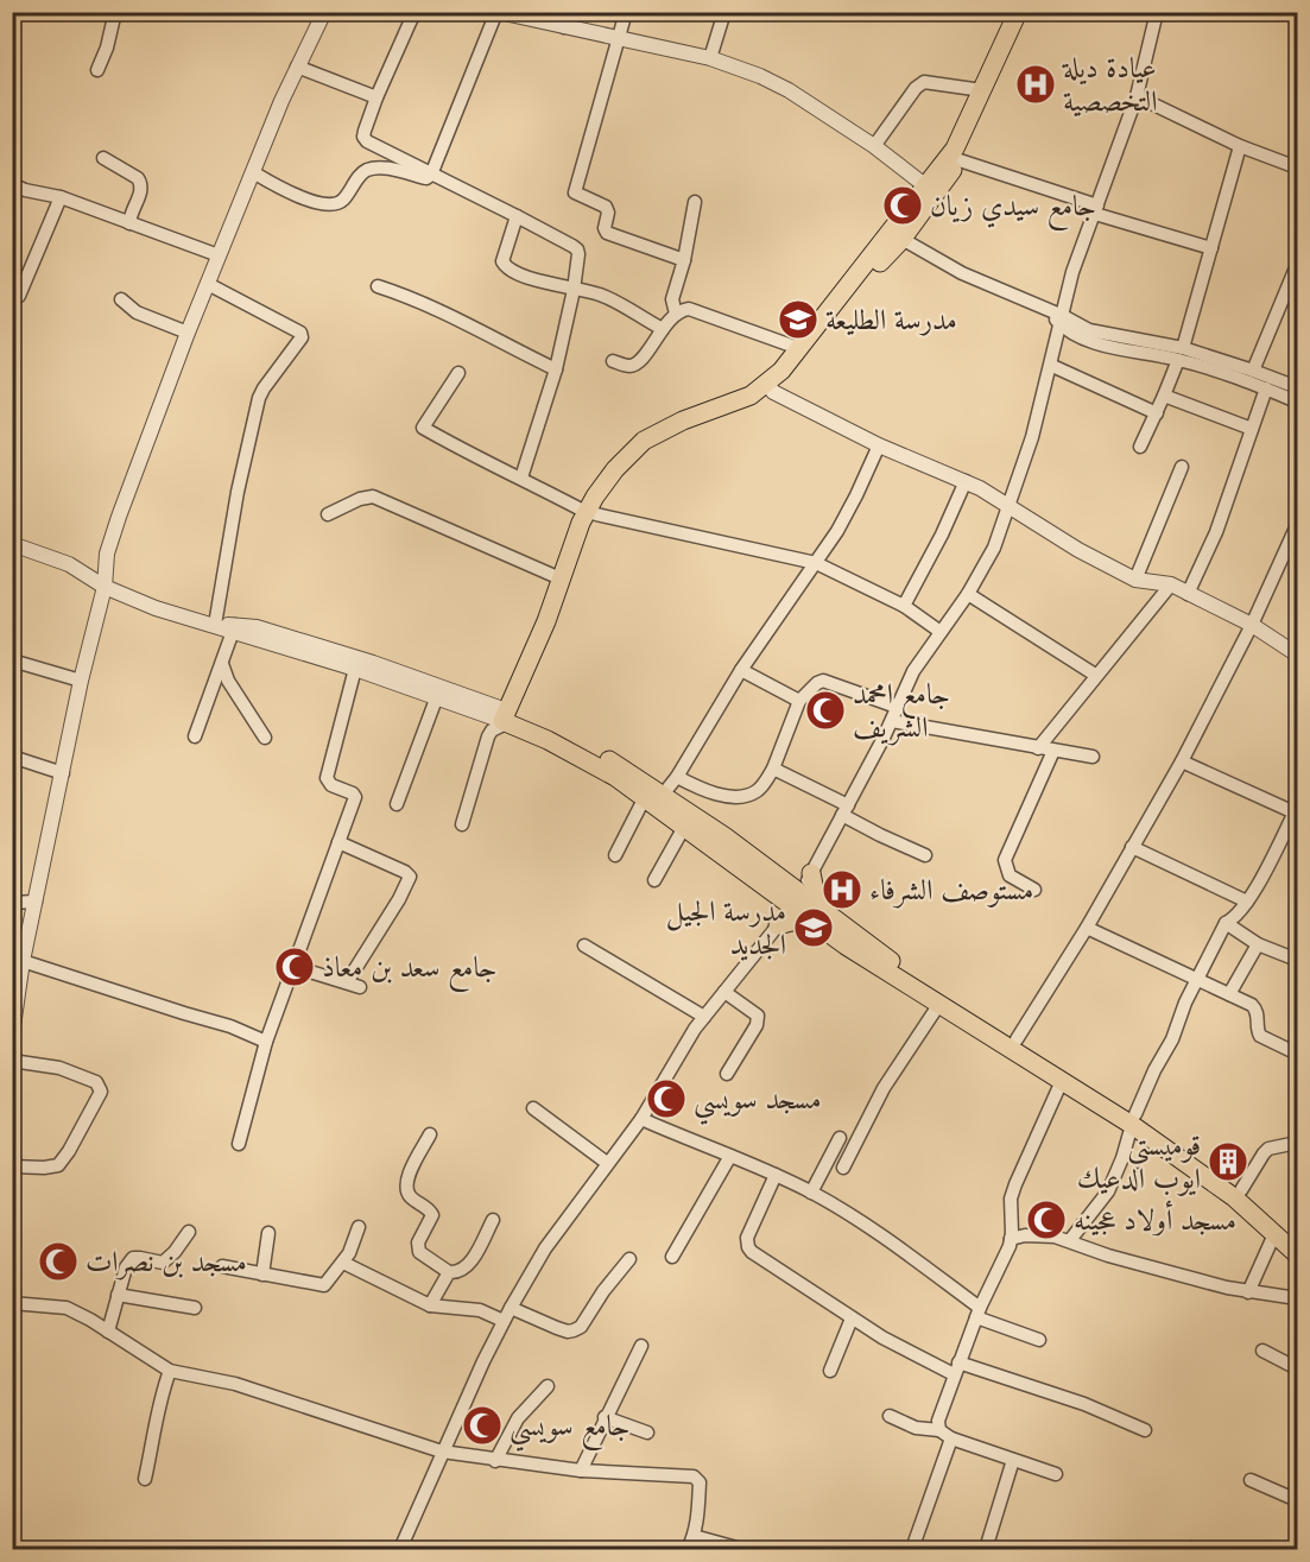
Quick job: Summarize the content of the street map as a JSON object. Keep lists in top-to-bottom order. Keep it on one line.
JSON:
{"places":{"hospital":["عيادة ديلة التخصصية","مستوصف الشرفاء"],"mosque":["جامع سيدي زيان","جامع امحمد الشريف","جامع سعد بن معاذ","مسجد سويسي","مسجد أولاد عجينه","مسجد بن نصرات","جامع سويسي"],"school or university":["مدرسة الطليعة","مدرسة الجيل الجديد"],"building":["قوميستي ايوب الدعيك"]}}
